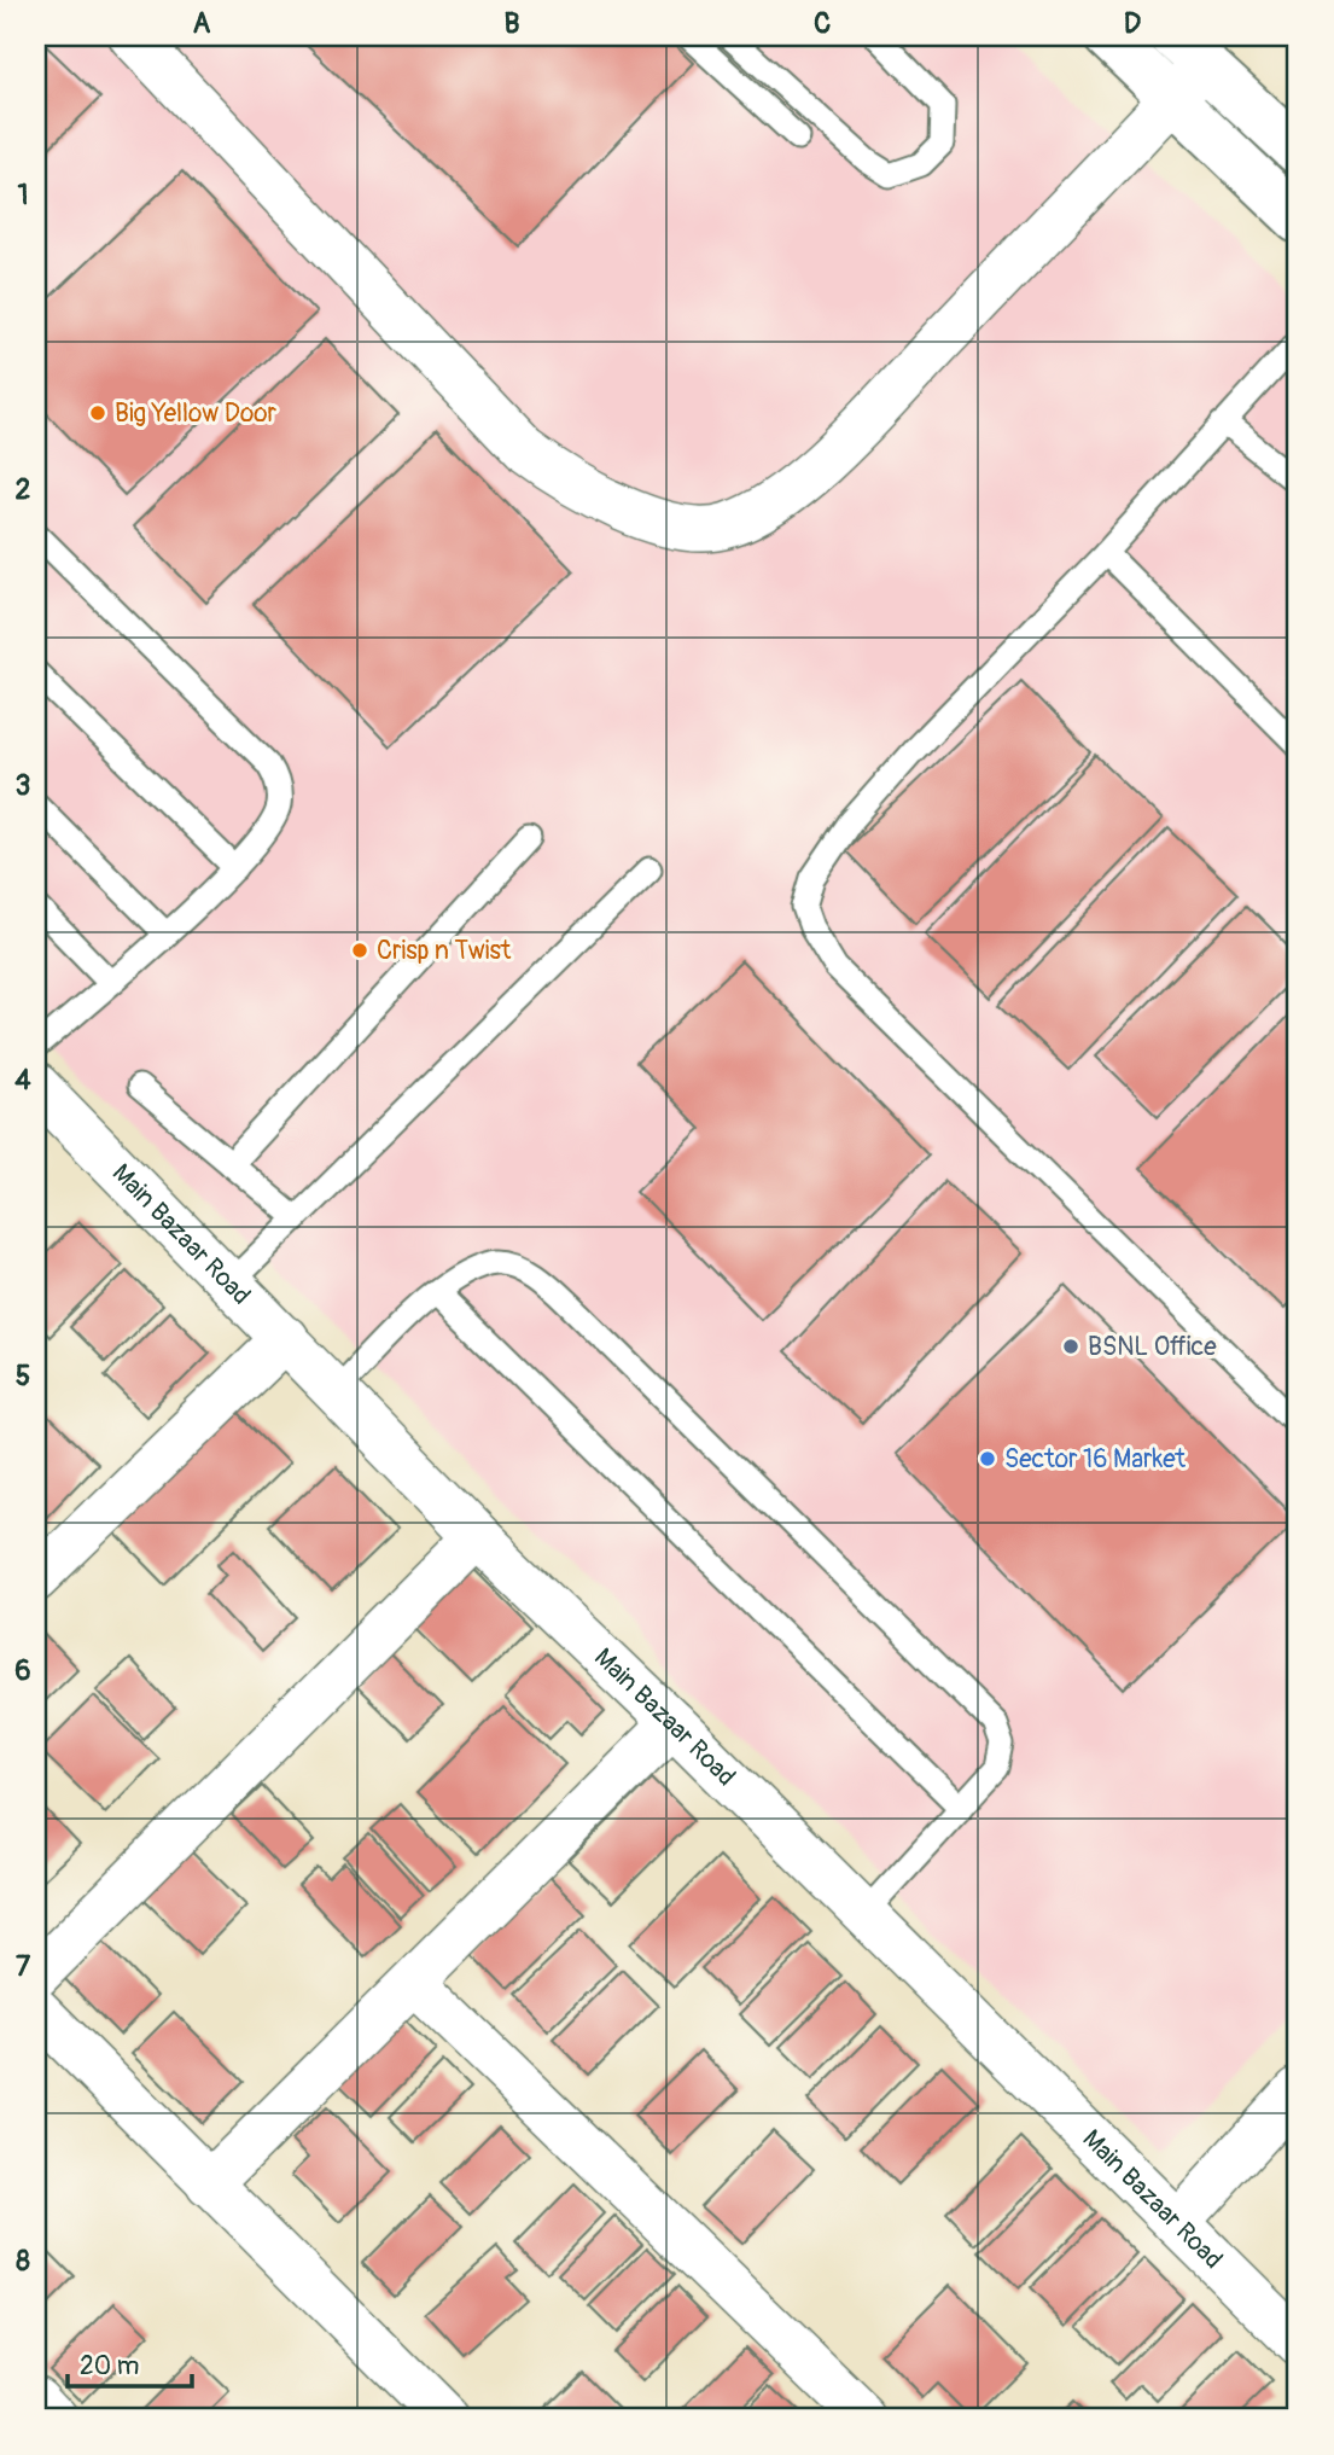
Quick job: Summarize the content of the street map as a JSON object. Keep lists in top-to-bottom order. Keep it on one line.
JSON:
{"streets":{"street":["Main Bazaar Road"]},"places":["Big Yellow Door","Crisp n Twist","BSNL Office","Sector 16 Market"],"scale_bar":"20 m","grid":{"columns":["A","B","C","D"],"rows":["1","2","3","4","5","6","7","8"]}}
